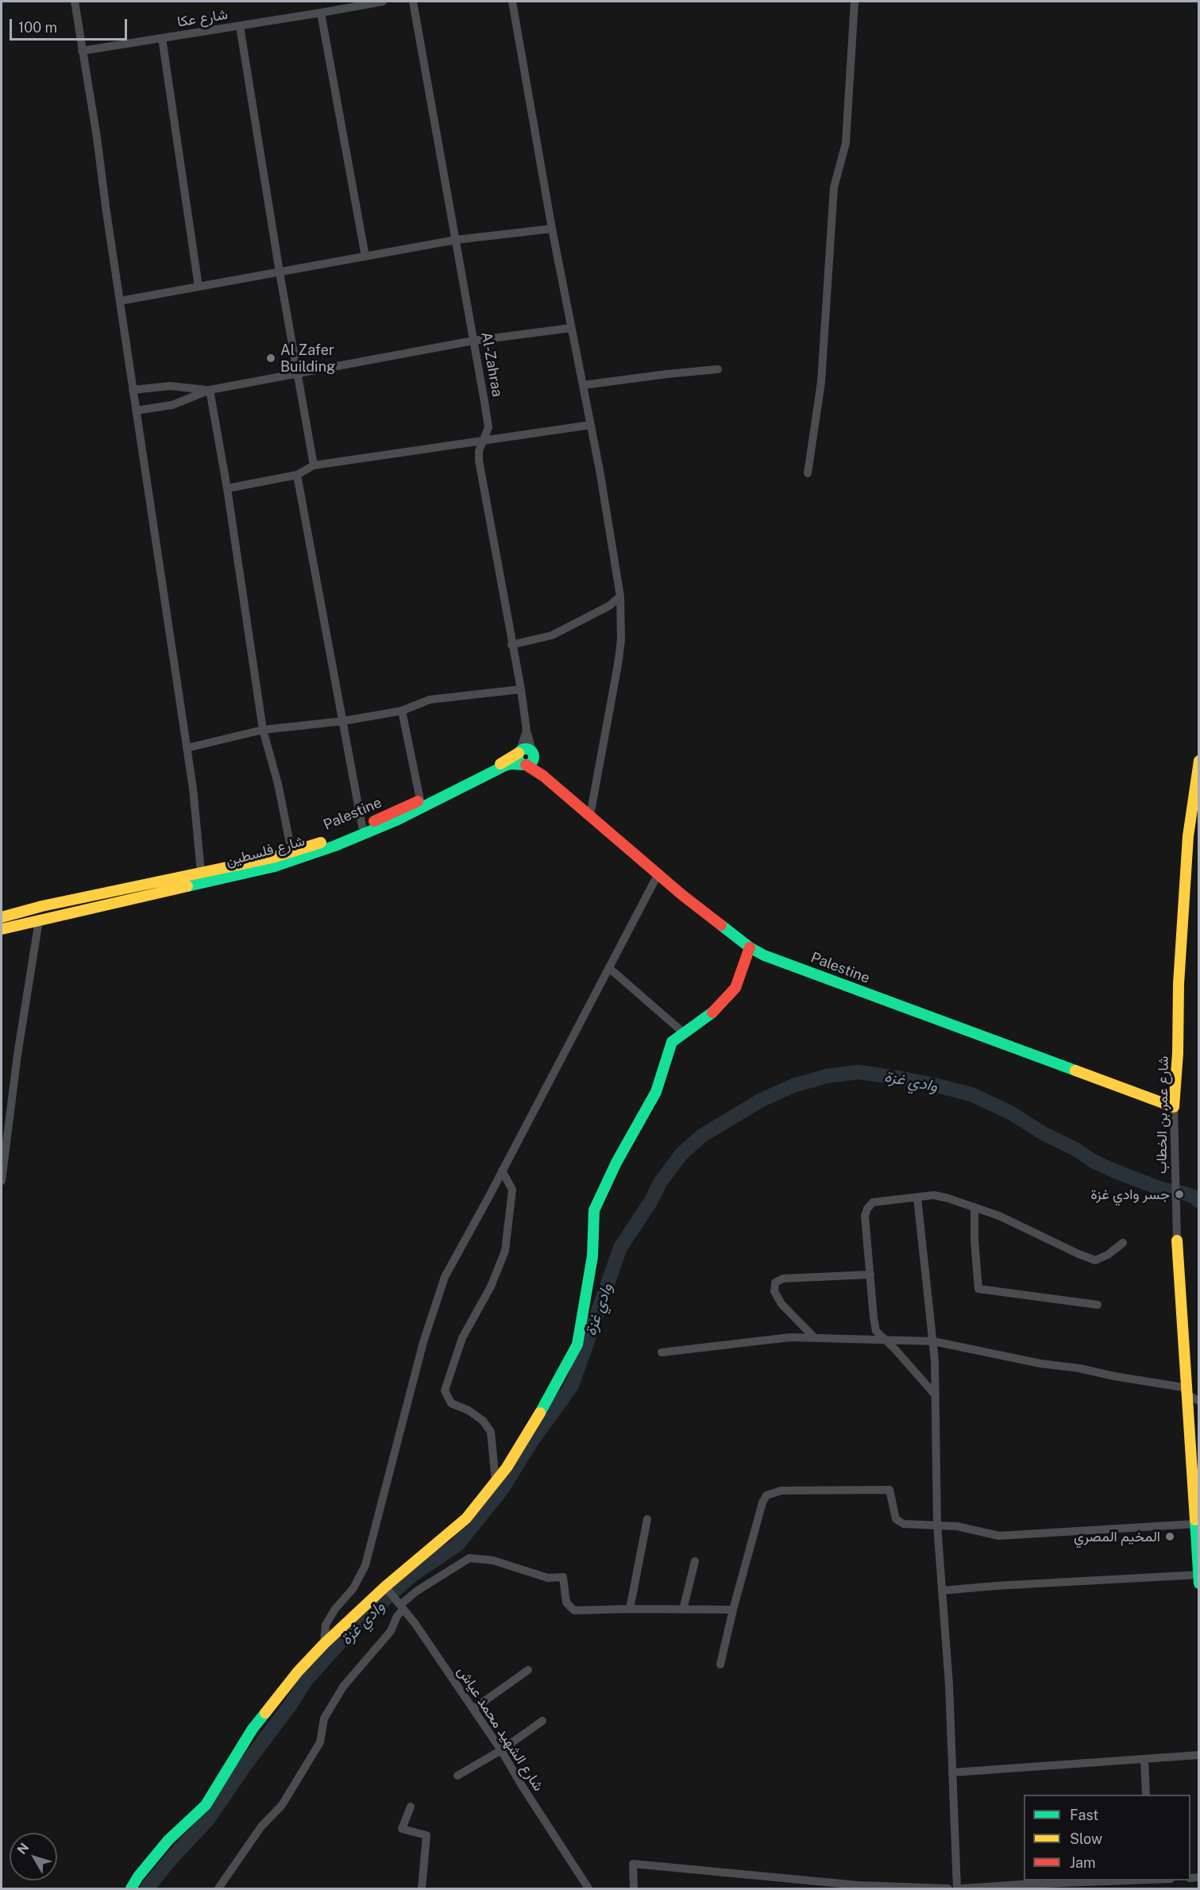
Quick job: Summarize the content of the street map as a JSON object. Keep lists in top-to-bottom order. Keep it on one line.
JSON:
{"streets":{"street":["شارع عكا","Al-Zahraa","Palestine","شارع فلسطين","شارع عمر بن الخطاب","شارع الشهيد محمد عياش"]},"crossings":[["Al-Zahraa","Palestine"],["Al-Zahraa","شارع فلسطين"],["Palestine","شارع فلسطين"],["Palestine","شارع عمر بن الخطاب"]],"water":["وادي غزة"],"places":["Al Zafer Building","جسر وادي غزة","المخيم المصري"],"legend":["Fast","Slow","Jam"],"scale_bar":"100 m","north":"top left"}
